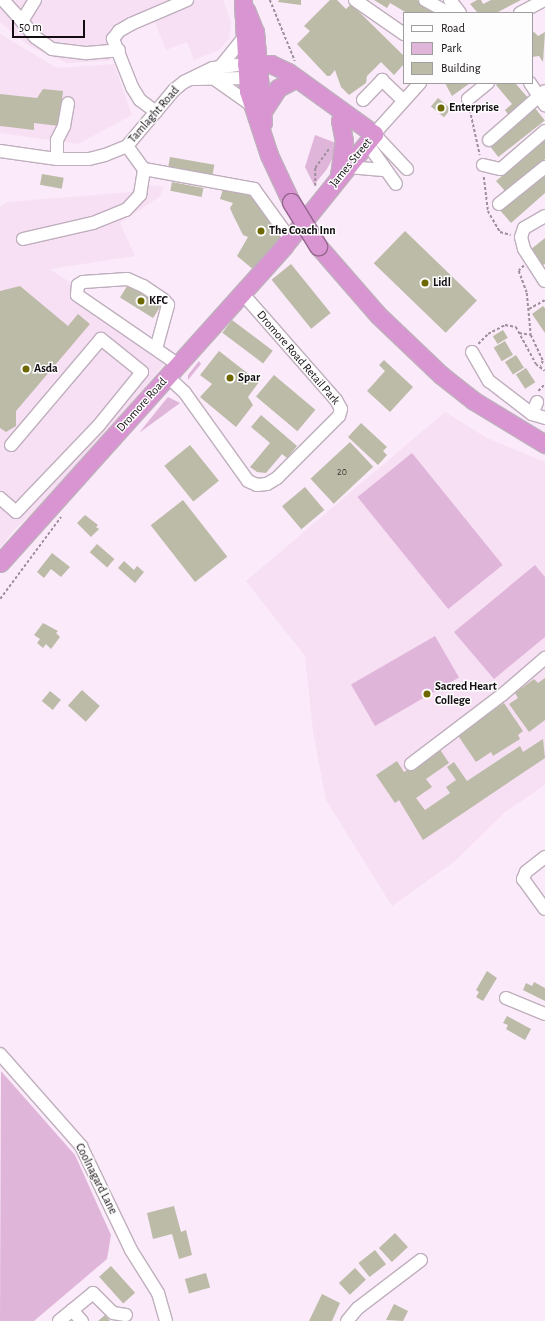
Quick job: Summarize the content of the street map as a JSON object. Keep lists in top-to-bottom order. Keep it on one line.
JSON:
{"streets":{"highway":["James Street","Dromore Road"],"street":["Tamlaght Road","Dromore Road Retail Park","Coolnagard Lane"]},"crossings":[["James Street","Dromore Road"],["Dromore Road Retail Park","Dromore Road"]],"places":["Enterprise","The Coach Inn","Lidl","KFC","Asda","Spar","Sacred Heart College"],"house_numbers":["20"],"legend":["Road","Park","Building"],"scale_bar":"50 m"}
